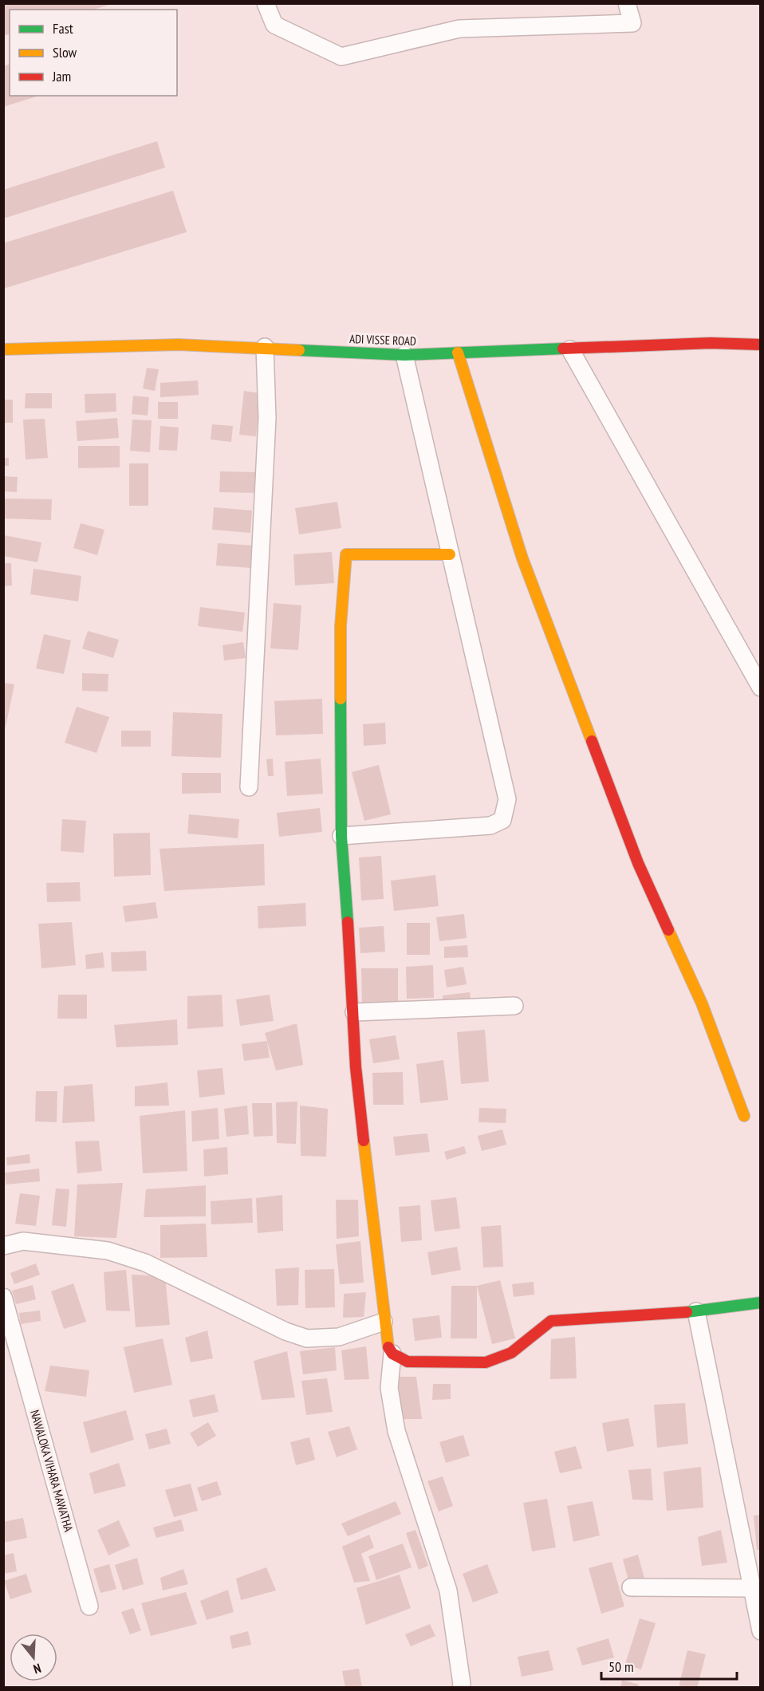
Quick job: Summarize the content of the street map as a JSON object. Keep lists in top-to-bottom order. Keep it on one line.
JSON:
{"streets":{"street":["ADI VISSE ROAD","NAWALOKA VIHARA MAWATHA"]},"legend":["Fast","Slow","Jam"],"scale_bar":"50 m","north":"bottom"}
